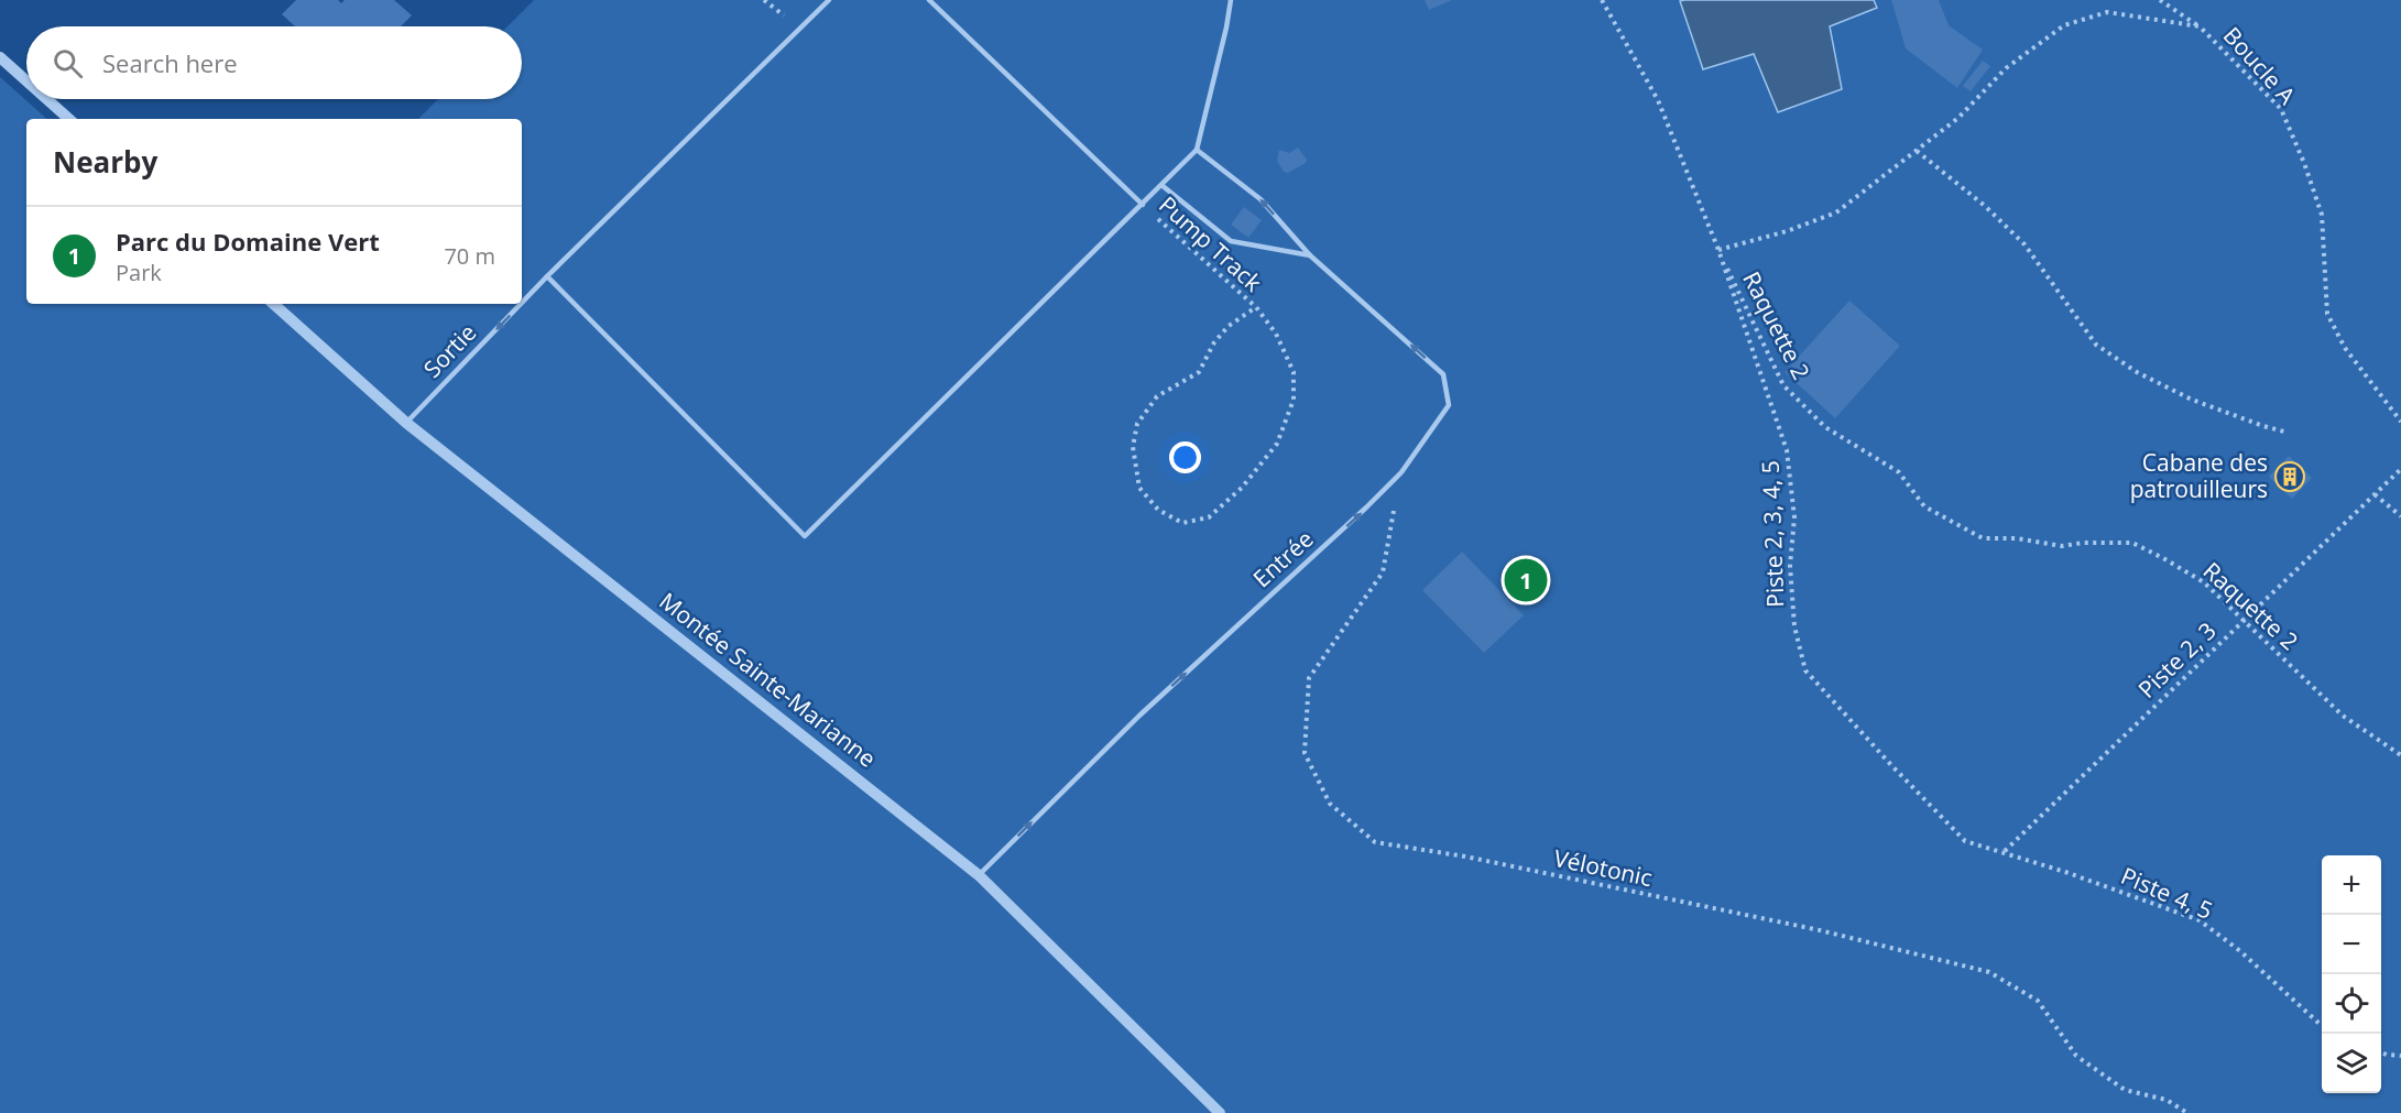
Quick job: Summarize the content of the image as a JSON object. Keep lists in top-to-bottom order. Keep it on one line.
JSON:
{"streets":{"street":["Montée Sainte-Marianne"],"lane":["Sortie","Entrée"],"path":["Boucle A","Pump Track","Raquette 2","Piste 2, 3, 4, 5","Piste 2, 3","Vélotonic","Piste 4, 5"]},"crossings":[["Boucle A","Raquette 2"],["Boucle A","Piste 2, 3, 4, 5"],["Raquette 2","Piste 2, 3, 4, 5"],["Raquette 2","Piste 2, 3"],["Sortie","Montée Sainte-Marianne"],["Piste 2, 3, 4, 5","Piste 2, 3"],["Piste 2, 3, 4, 5","Piste 4, 5"],["Entrée","Montée Sainte-Marianne"],["Entrée","Vélotonic"],["Piste 2, 3","Piste 4, 5"]],"places":{"building":["Cabane des patrouilleurs"]},"page":{"search":"Search here","heading":"Nearby","list":[{"mark":"1","name":"Parc du Domaine Vert","note":"Park","value":"70 m"}],"pins":"1","map_buttons":["+","−"]}}
